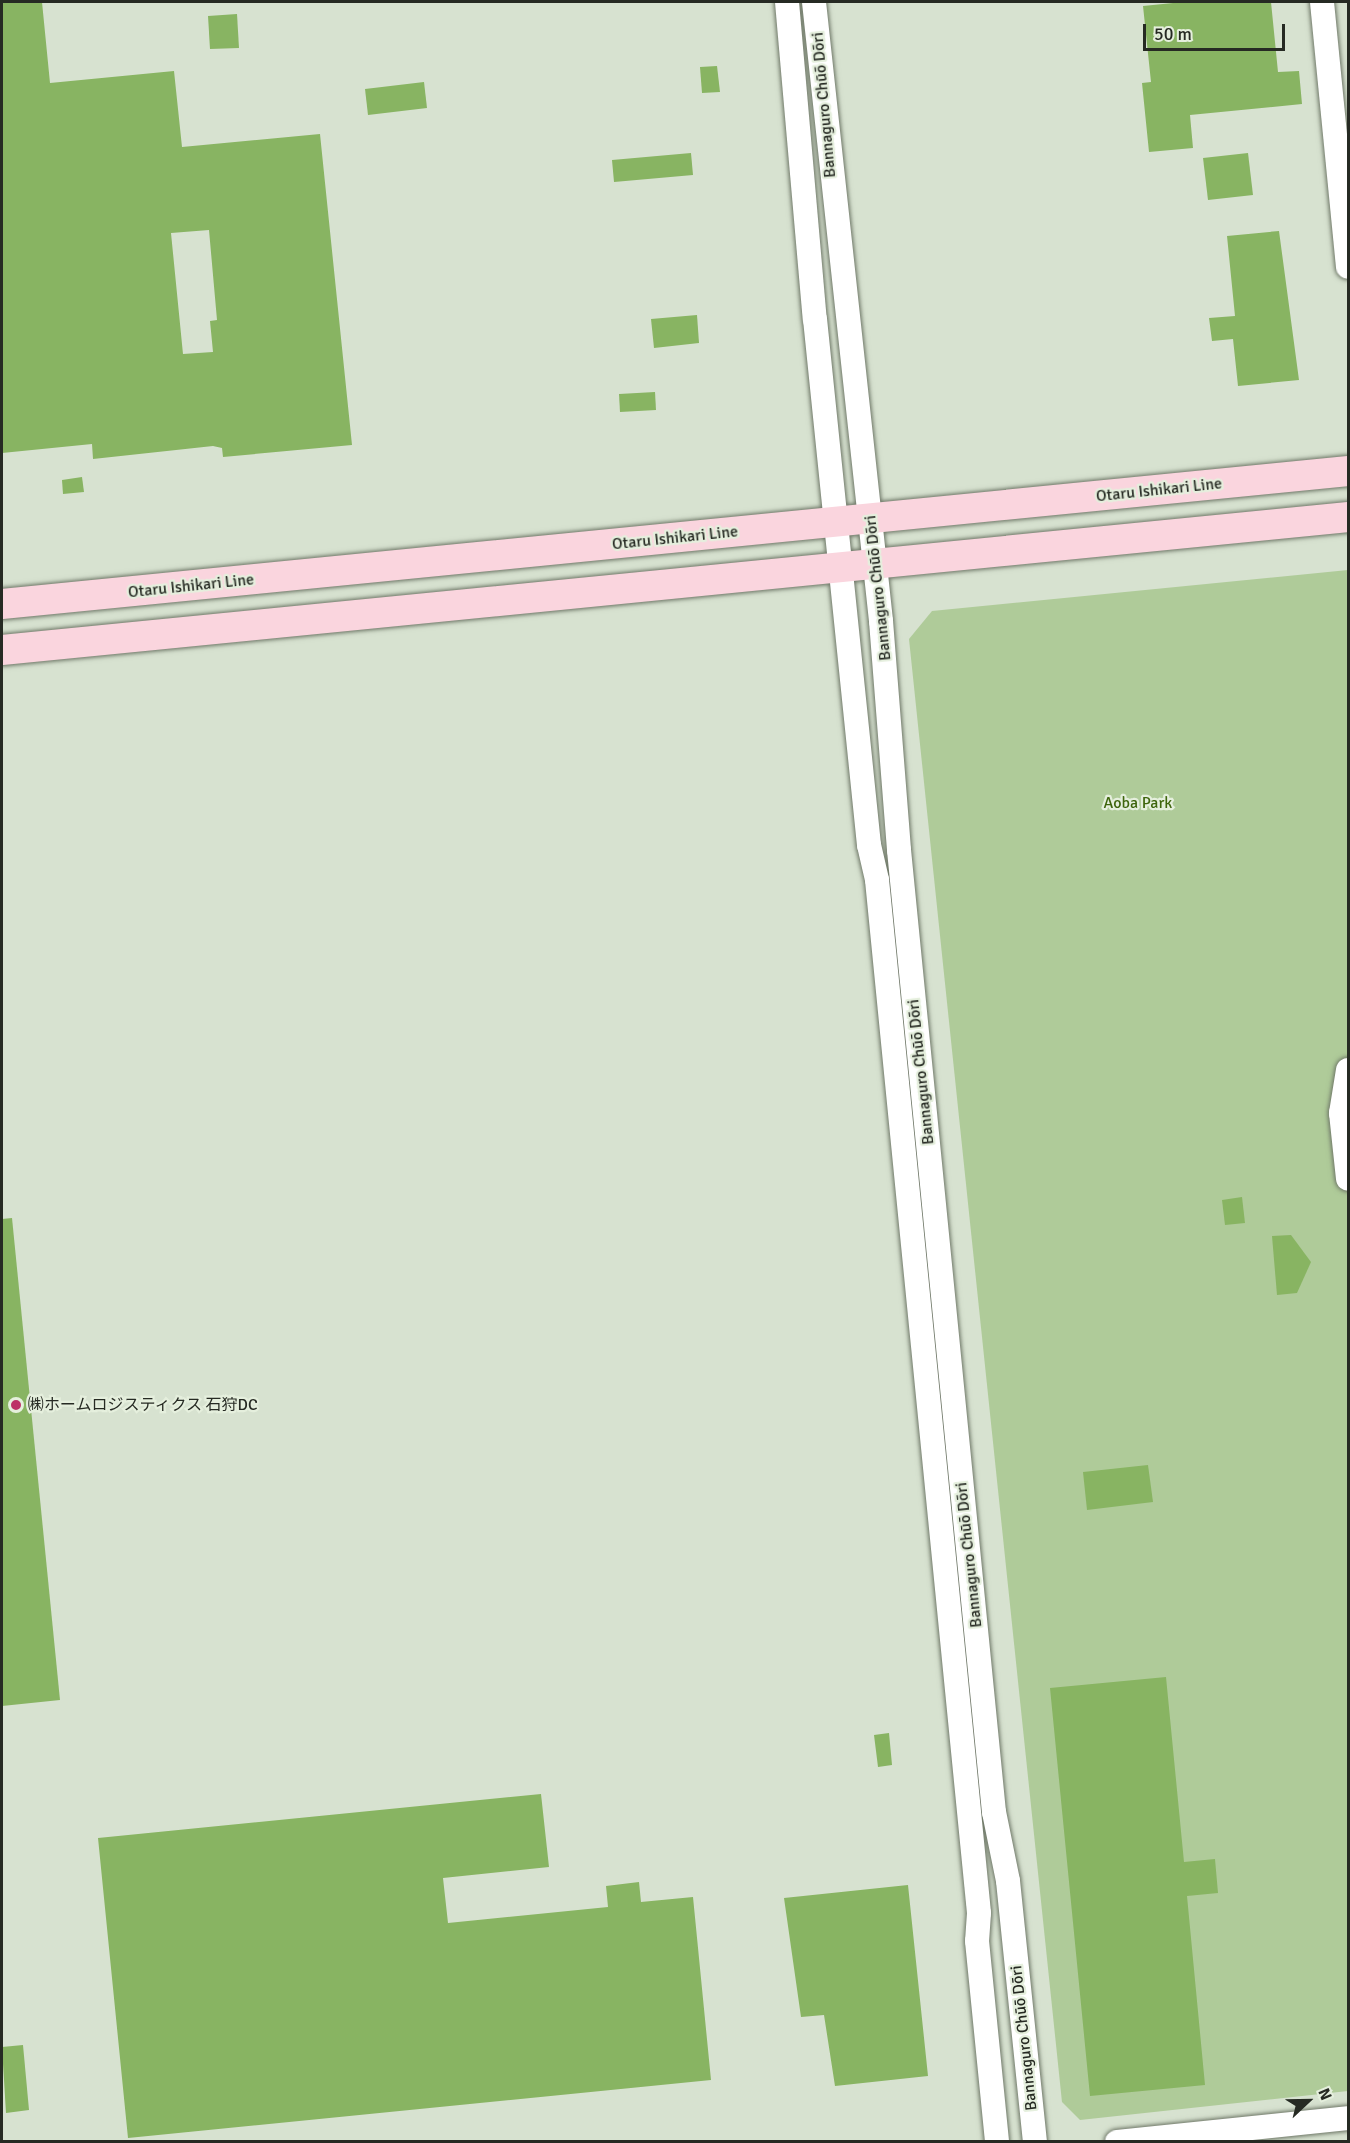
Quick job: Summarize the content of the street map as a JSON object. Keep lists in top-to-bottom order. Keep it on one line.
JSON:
{"streets":{"main road":["Otaru Ishikari Line"],"street":["Bannaguro Chūō Dōri"]},"crossings":[["Bannaguro Chūō Dōri","Otaru Ishikari Line"]],"parks":["Aoba Park"],"places":["㈱ホームロジスティクス 石狩DC"],"scale_bar":"50 m","north":"right"}
